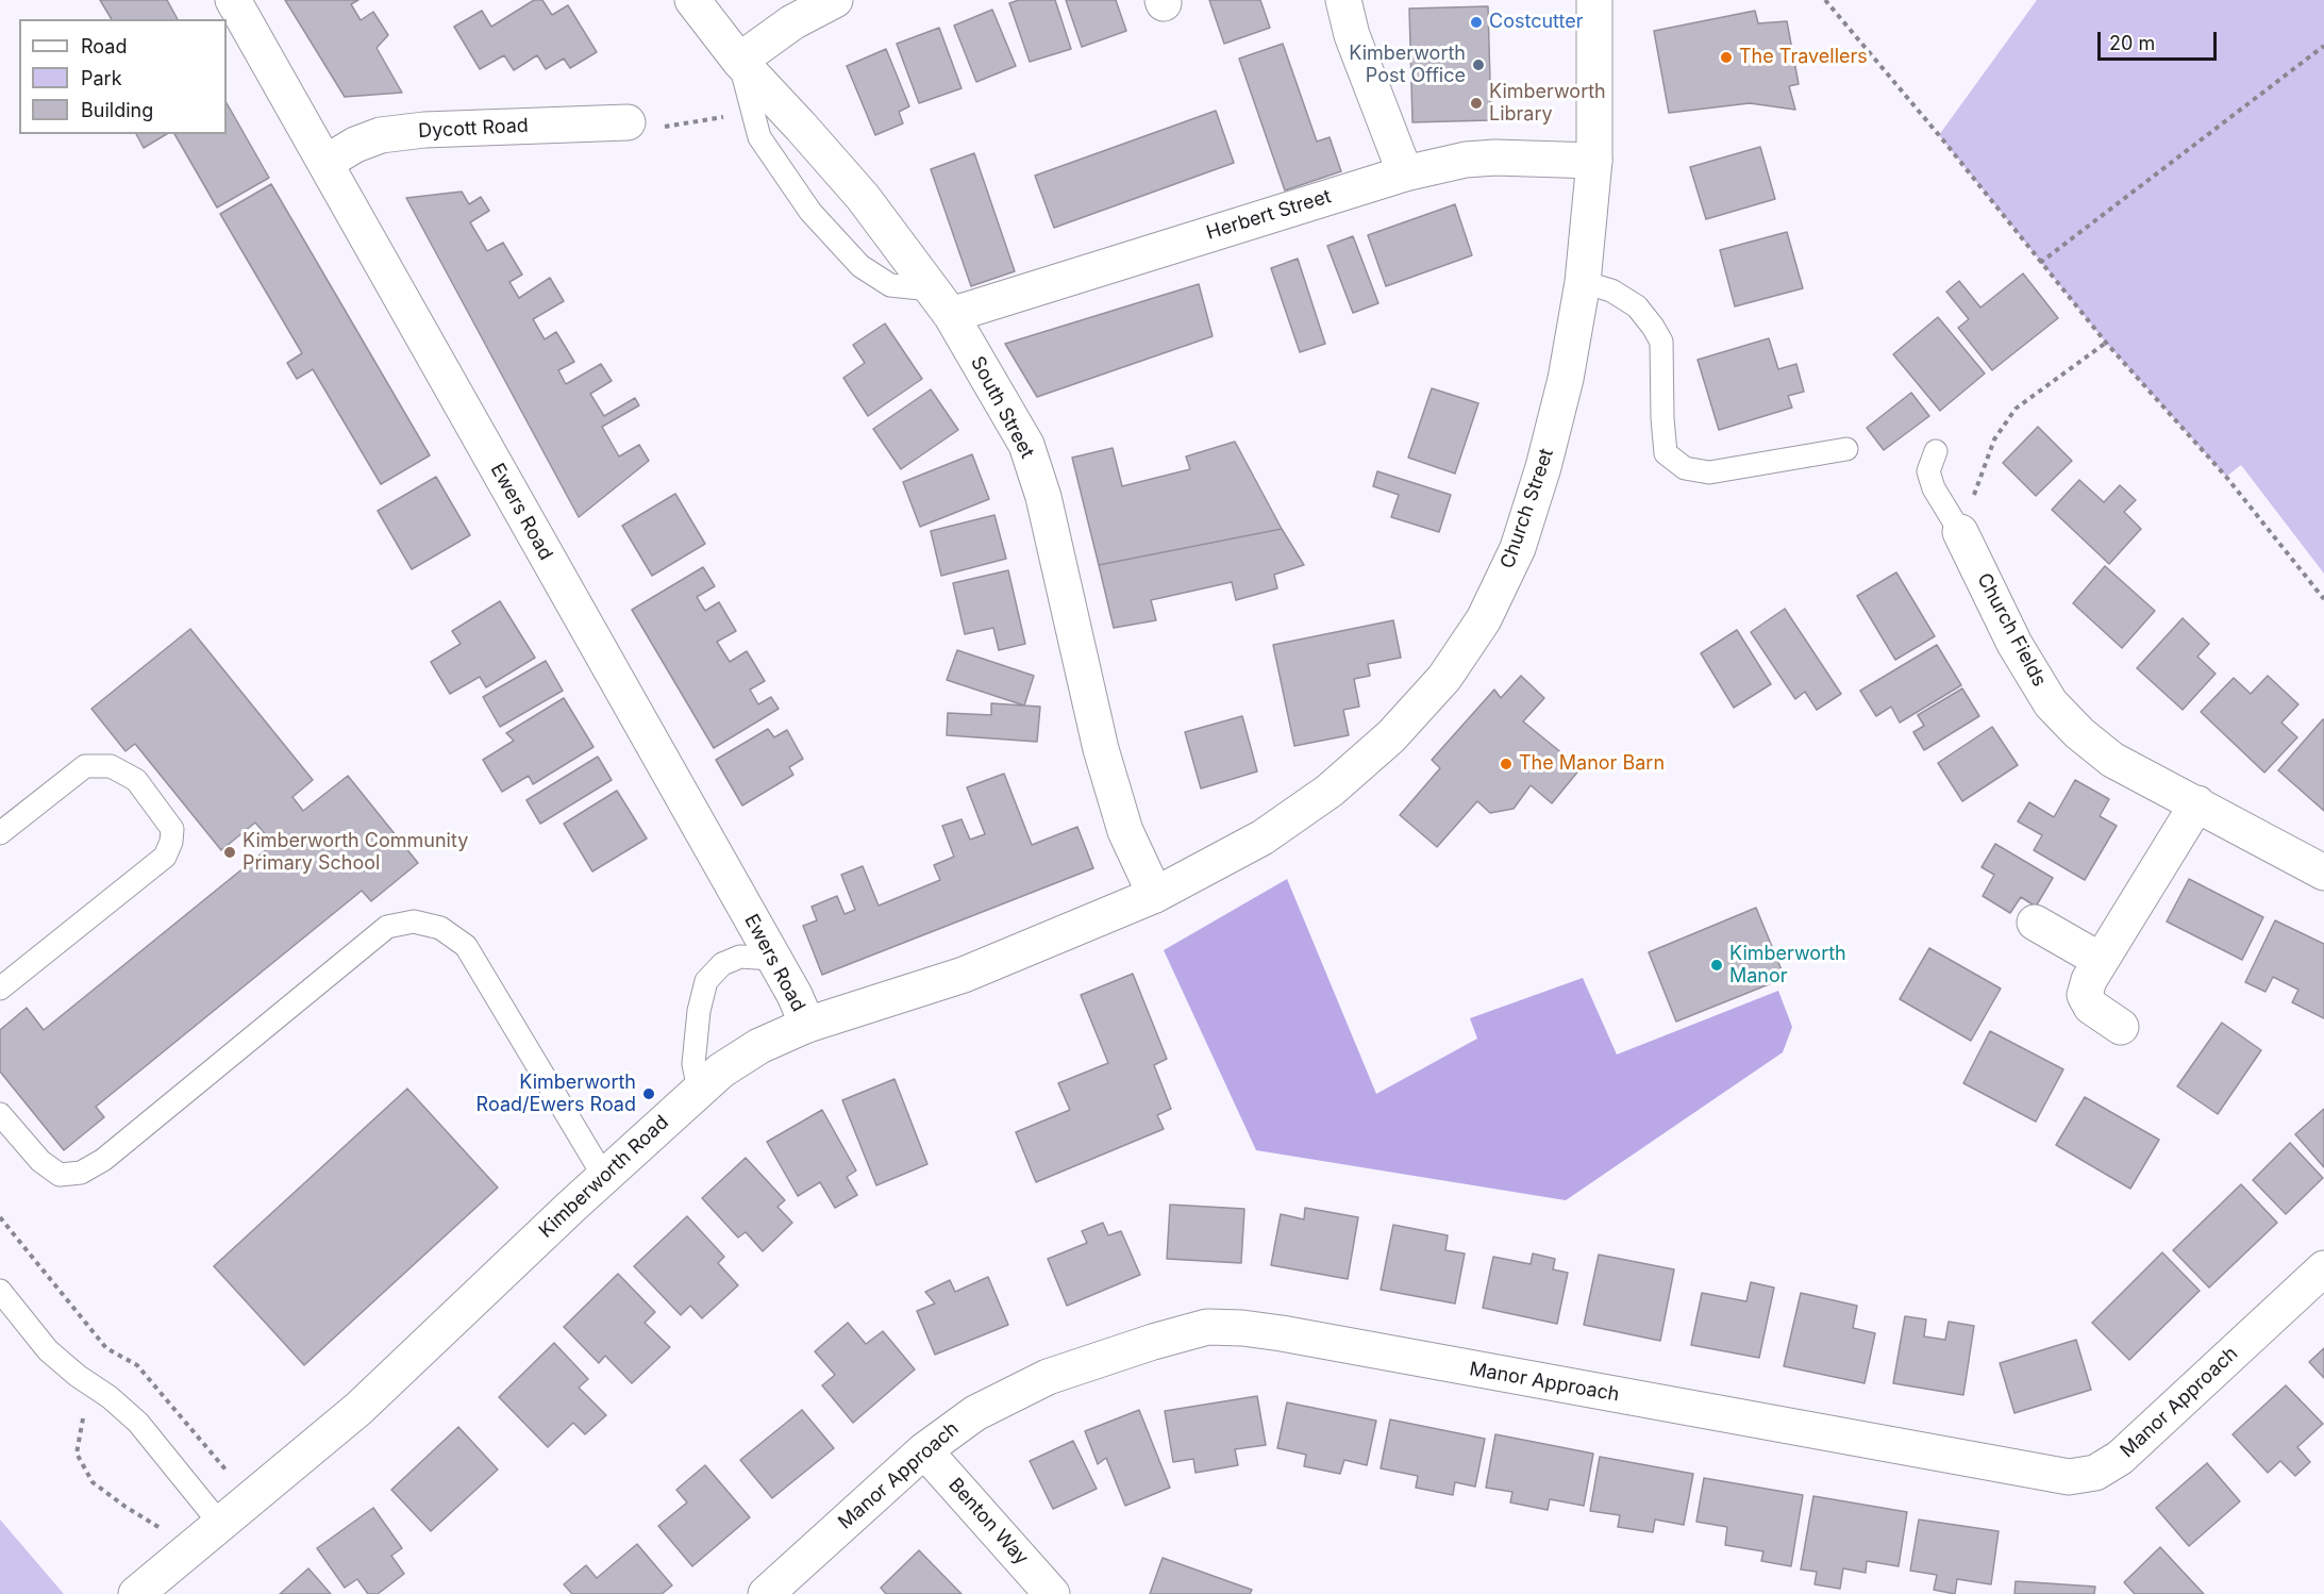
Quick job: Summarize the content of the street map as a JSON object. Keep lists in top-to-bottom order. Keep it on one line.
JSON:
{"streets":{"street":["Dycott Road","Herbert Street","South Street","Church Street","Ewers Road","Church Fields","Kimberworth Road","Manor Approach","Benton Way"]},"crossings":[["Dycott Road","Ewers Road"],["Herbert Street","South Street"],["Herbert Street","Church Street"],["South Street","Church Street"],["South Street","Kimberworth Road"],["Church Street","Kimberworth Road"],["Ewers Road","Kimberworth Road"],["Manor Approach","Benton Way"]],"places":["Costcutter","The Travellers","Kimberworth Post Office","Kimberworth Library","The Manor Barn","Kimberworth Community Primary School","Kimberworth Manor","Kimberworth Road/Ewers Road"],"legend":["Road","Park","Building"],"scale_bar":"20 m"}
